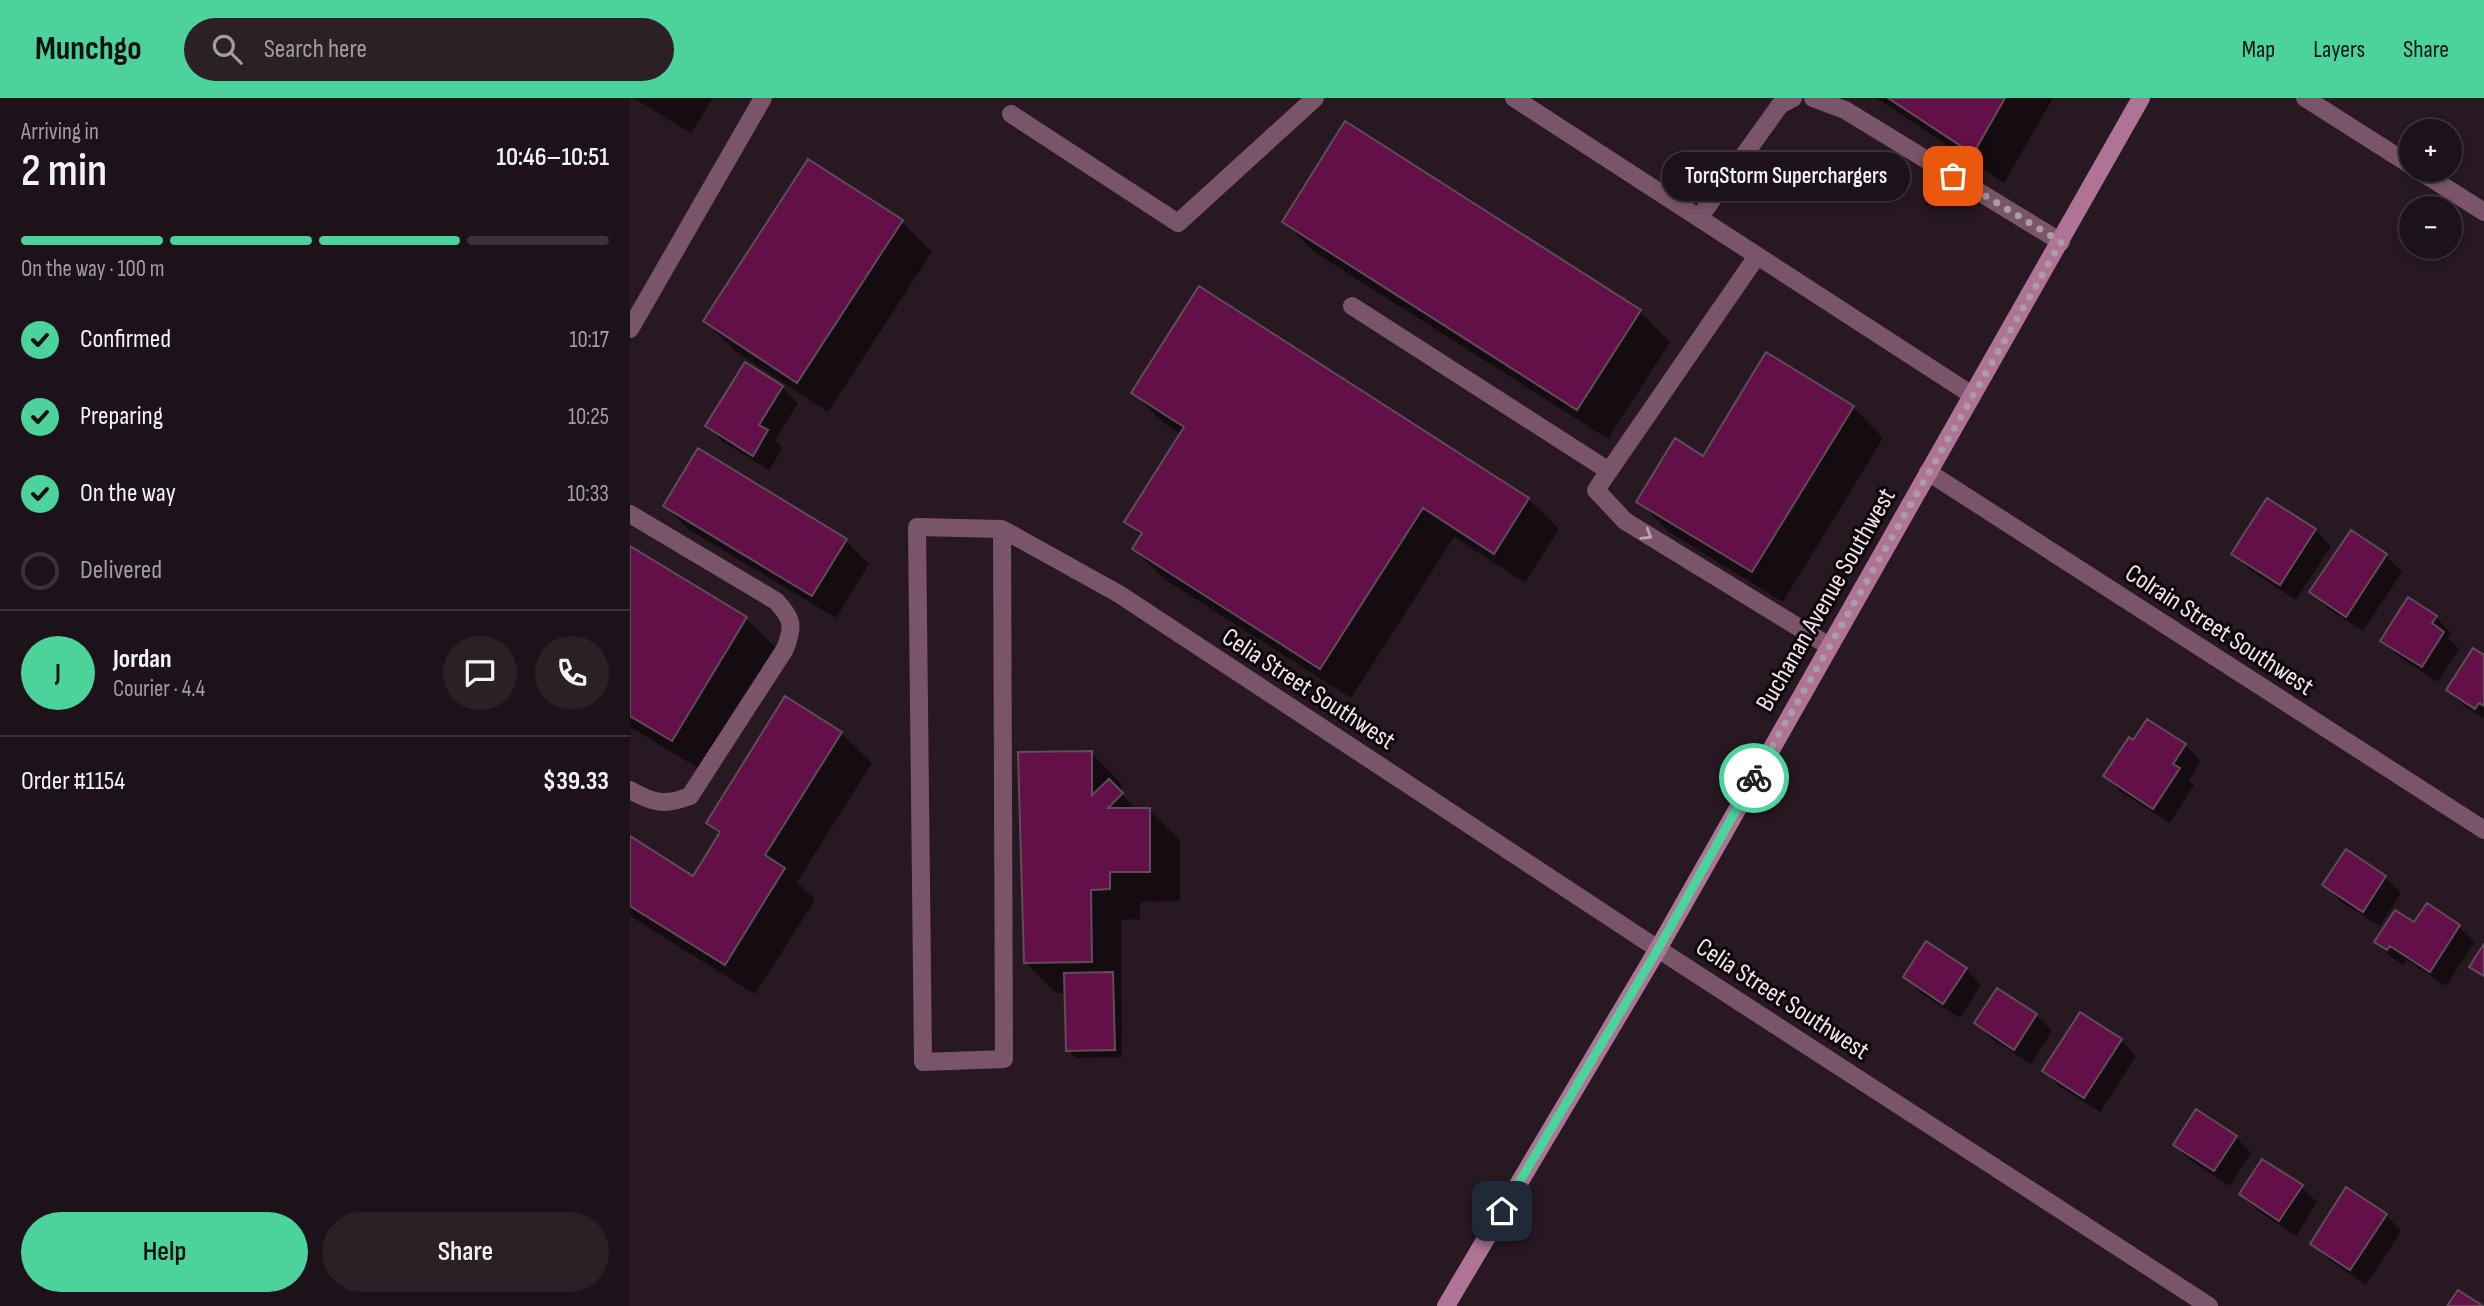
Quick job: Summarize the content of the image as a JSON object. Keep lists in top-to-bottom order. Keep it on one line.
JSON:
{"streets":{"street":["Buchanan Avenue Southwest","Colrain Street Southwest","Celia Street Southwest"]},"crossings":[["Buchanan Avenue Southwest","Colrain Street Southwest"],["Buchanan Avenue Southwest","Celia Street Southwest"]],"places":["TorqStorm Superchargers"],"page":{"header":"Munchgo","search":"Search here","nav":["Map","Layers","Share"],"heading":["2 min","Arriving in","10:46–10:51"],"panel":["Jordan","Courier · 4.4","Order #1154","$39.33"],"map_buttons":["+","−"],"bubble":"TorqStorm Superchargers","bar":"On the way · 100 m","list":[["Confirmed","10:17"],["Preparing","10:25"],["On the way","10:33"],"Delivered"],"round":"J","buttons":["Help","Share"]}}
